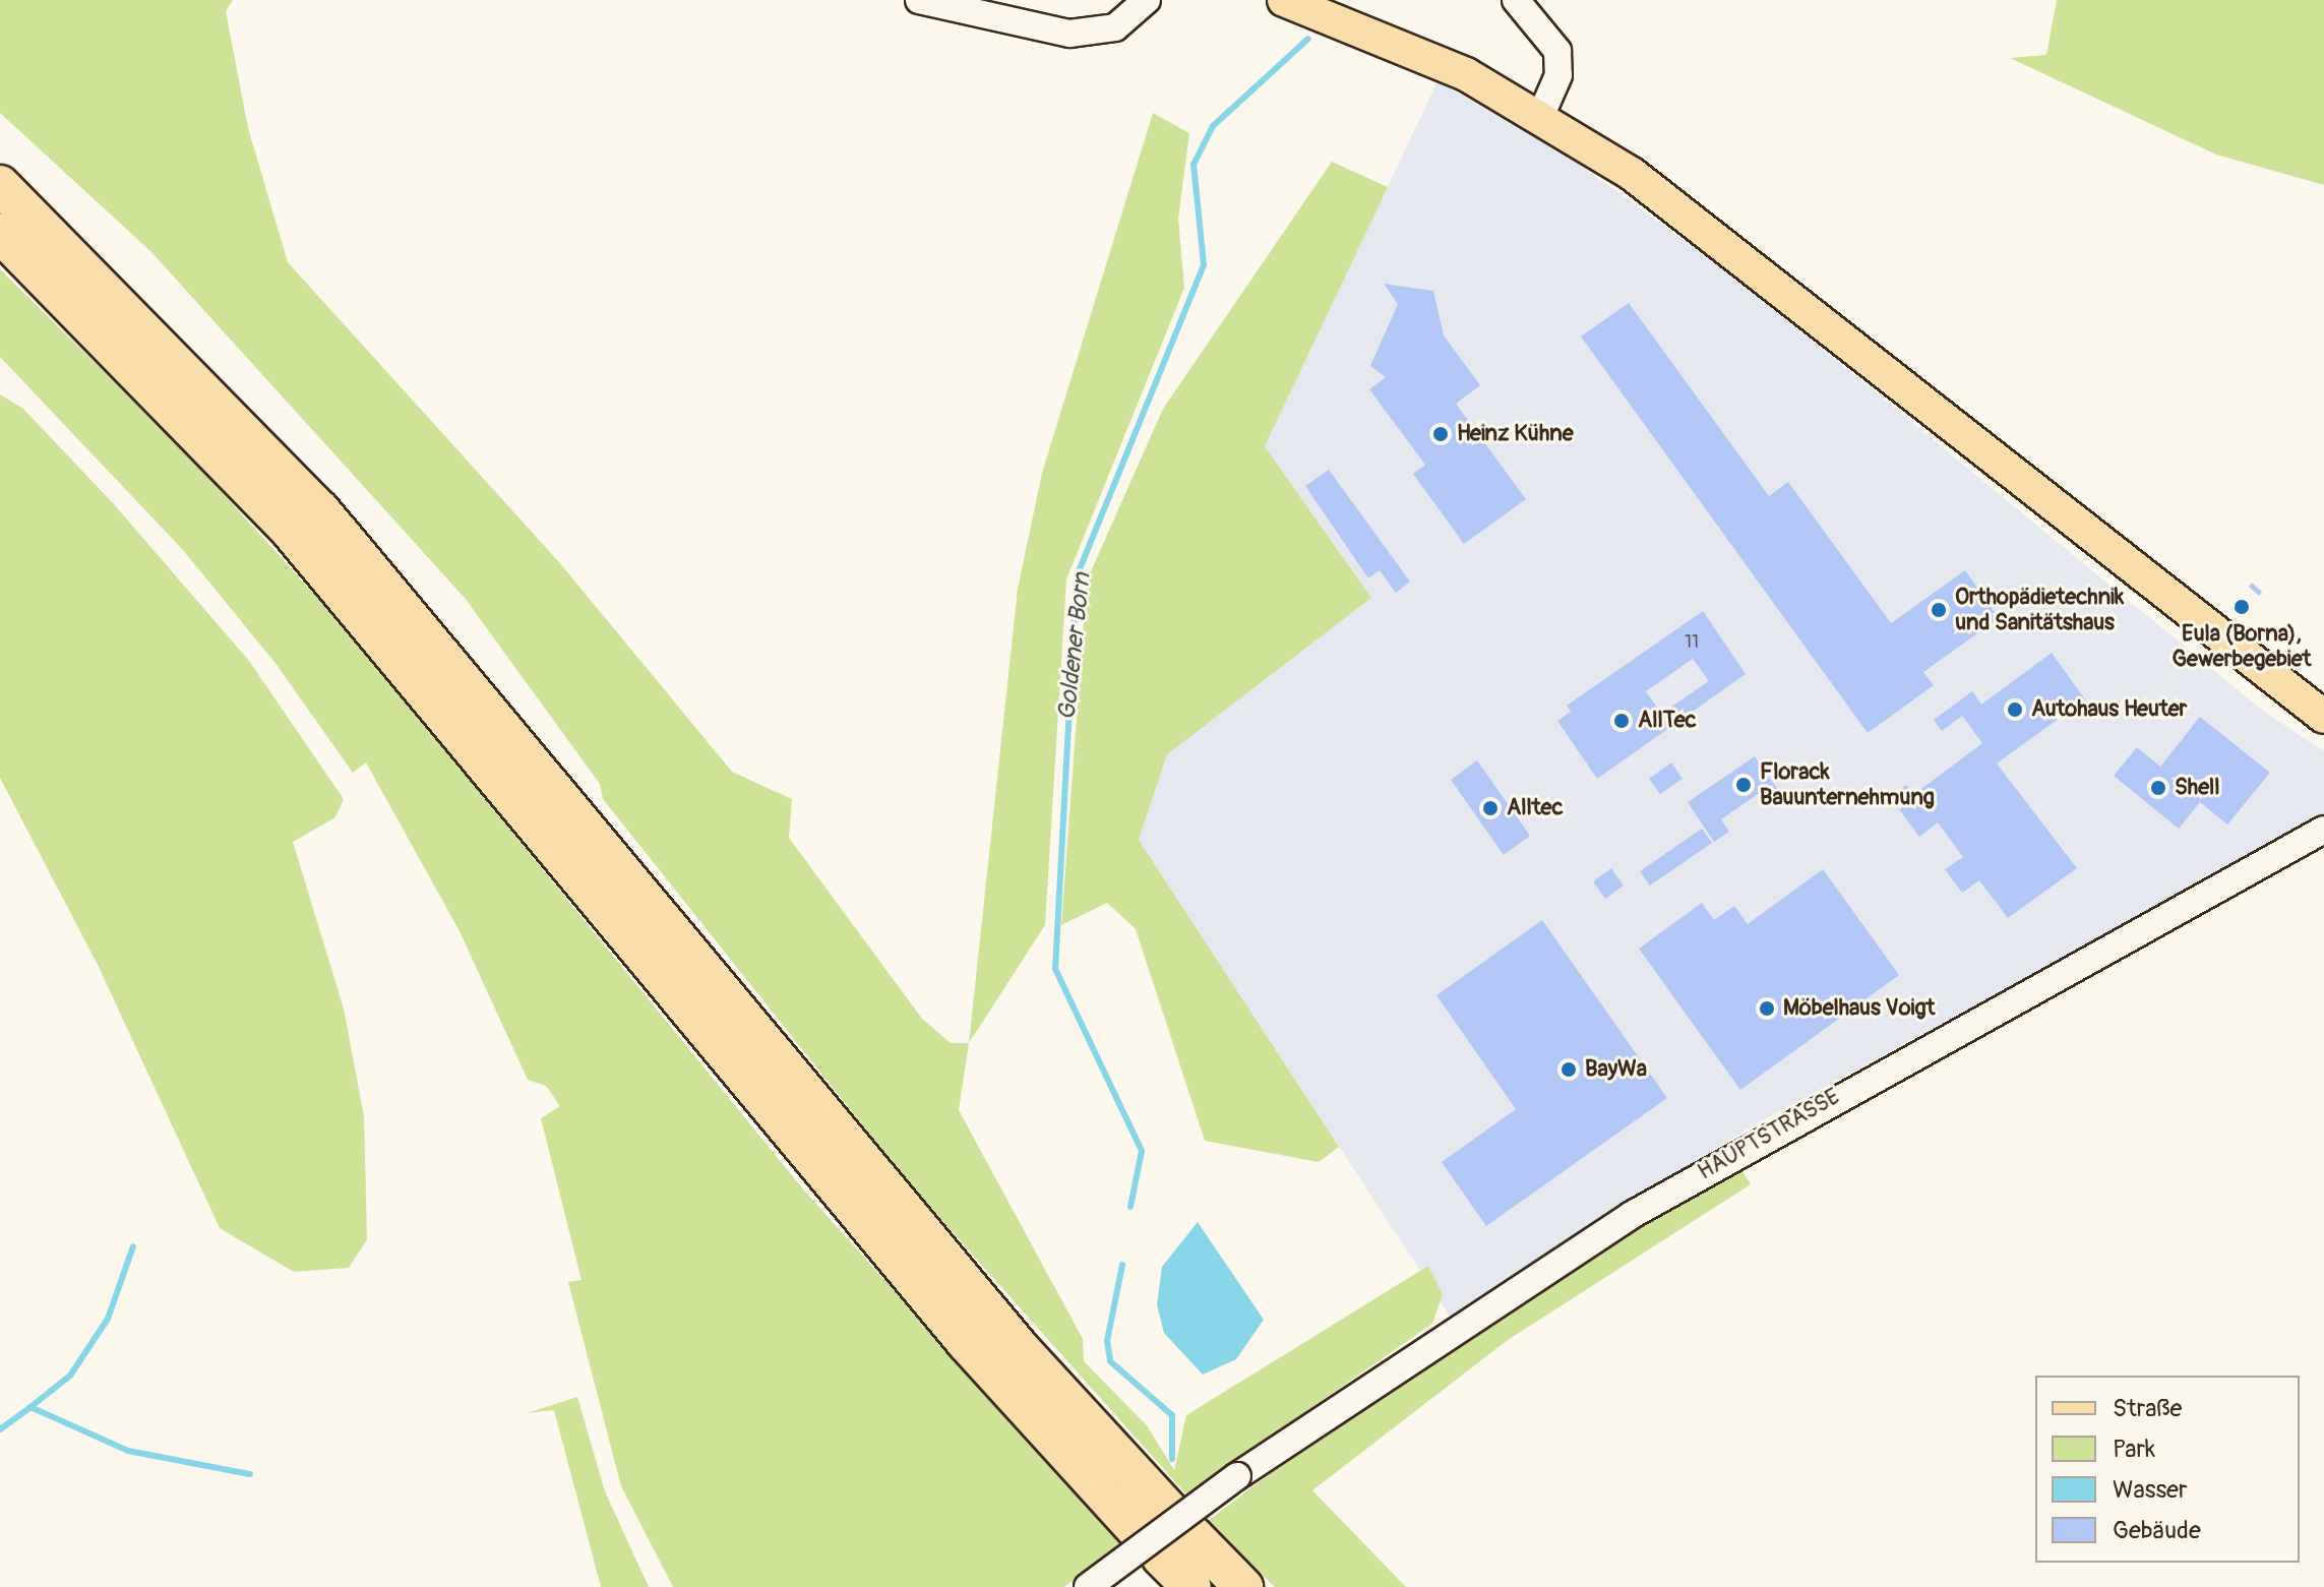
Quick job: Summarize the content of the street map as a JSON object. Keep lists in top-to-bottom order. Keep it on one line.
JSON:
{"streets":{"street":["HAUPTSTRASSE"]},"water":["Goldener Born"],"places":["Heinz Kühne","Eula (Borna), Gewerbegebiet","Orthopädietechnik und Sanitätshaus","Autohaus Heuter","AllTec","Florack Bauunternehmung","Shell","Alltec","Möbelhaus Voigt","BayWa"],"house_numbers":["11"],"legend":["Straße","Park","Wasser","Gebäude"]}
